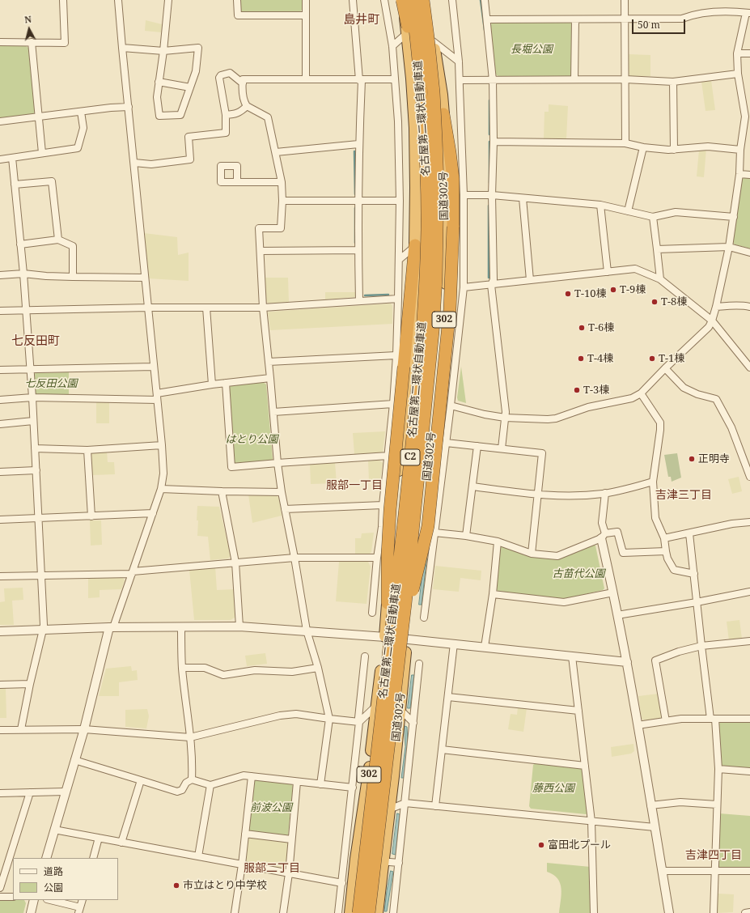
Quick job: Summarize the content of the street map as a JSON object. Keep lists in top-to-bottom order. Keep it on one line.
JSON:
{"streets":{"highway":["名古屋第二環状自動車道","国道302号","302","C2"]},"crossings":[["名古屋第二環状自動車道","国道302号"]],"districts":["島井町","七反田町","服部一丁目","吉津三丁目","吉津四丁目","服部二丁目"],"parks":["長堀公園","七反田公園","はとり公園","古苗代公園","藤西公園","前波公園"],"places":["T-9棟","T-10棟","T-8棟","T-6棟","T-4棟","T-1棟","T-3棟","正明寺","富田北プール","市立はとり中学校"],"legend":["道路","公園"],"scale_bar":"50 m","north":"top"}
